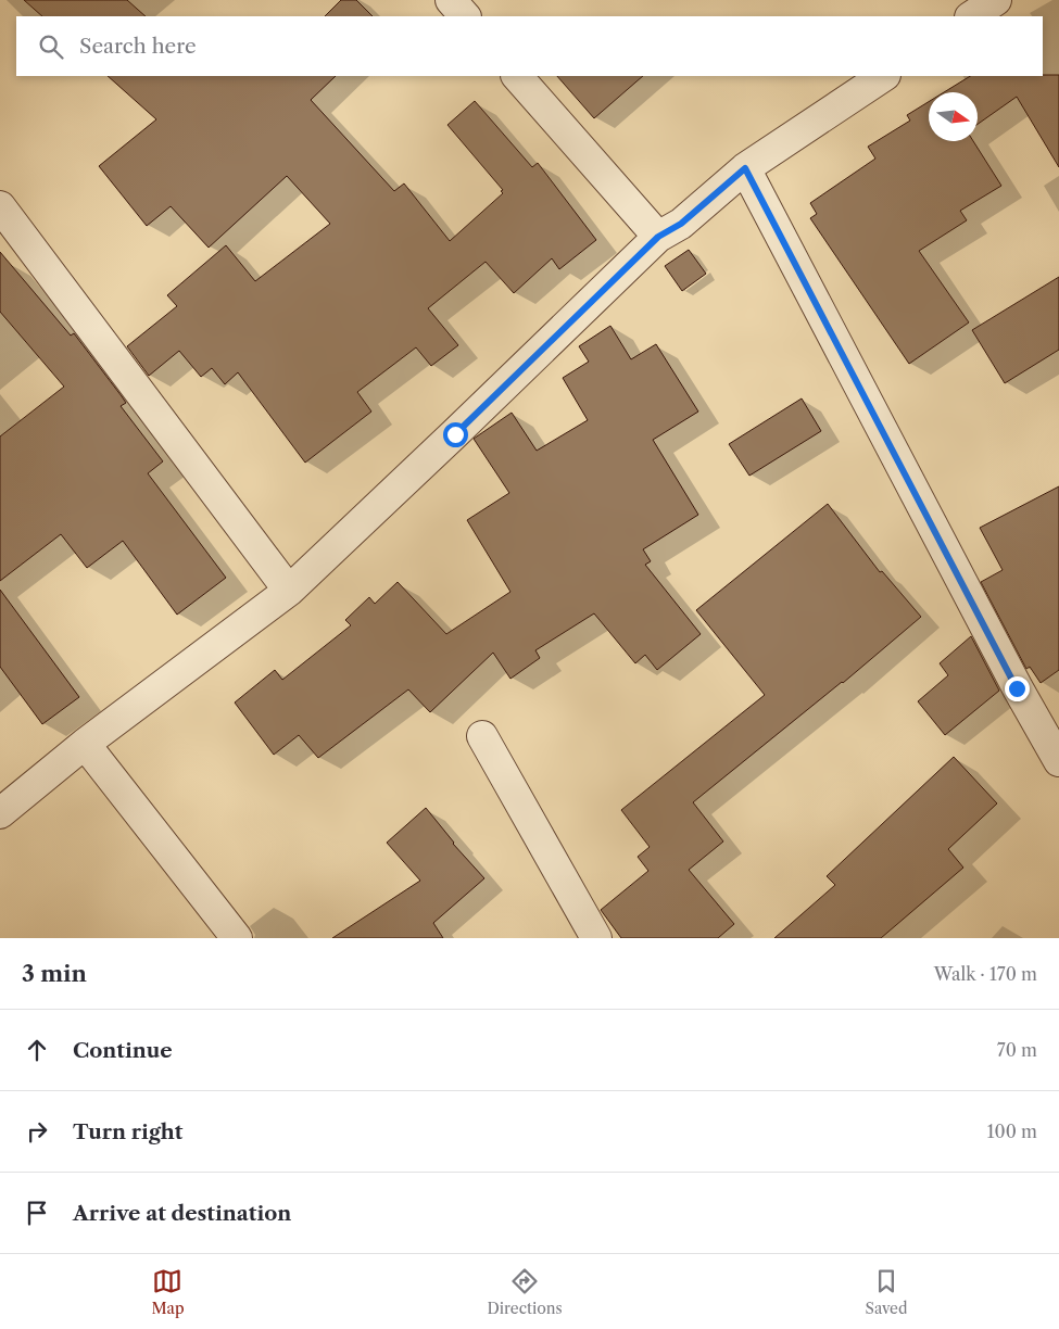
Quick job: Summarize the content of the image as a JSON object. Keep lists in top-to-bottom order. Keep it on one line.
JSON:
{"north":"right","page":{"search":"Search here","heading":["3 min","Walk · 170 m"],"list":[["Continue","70 m"],["Turn right","100 m"],"Arrive at destination"],"nav":["Map","Directions","Saved"]}}
